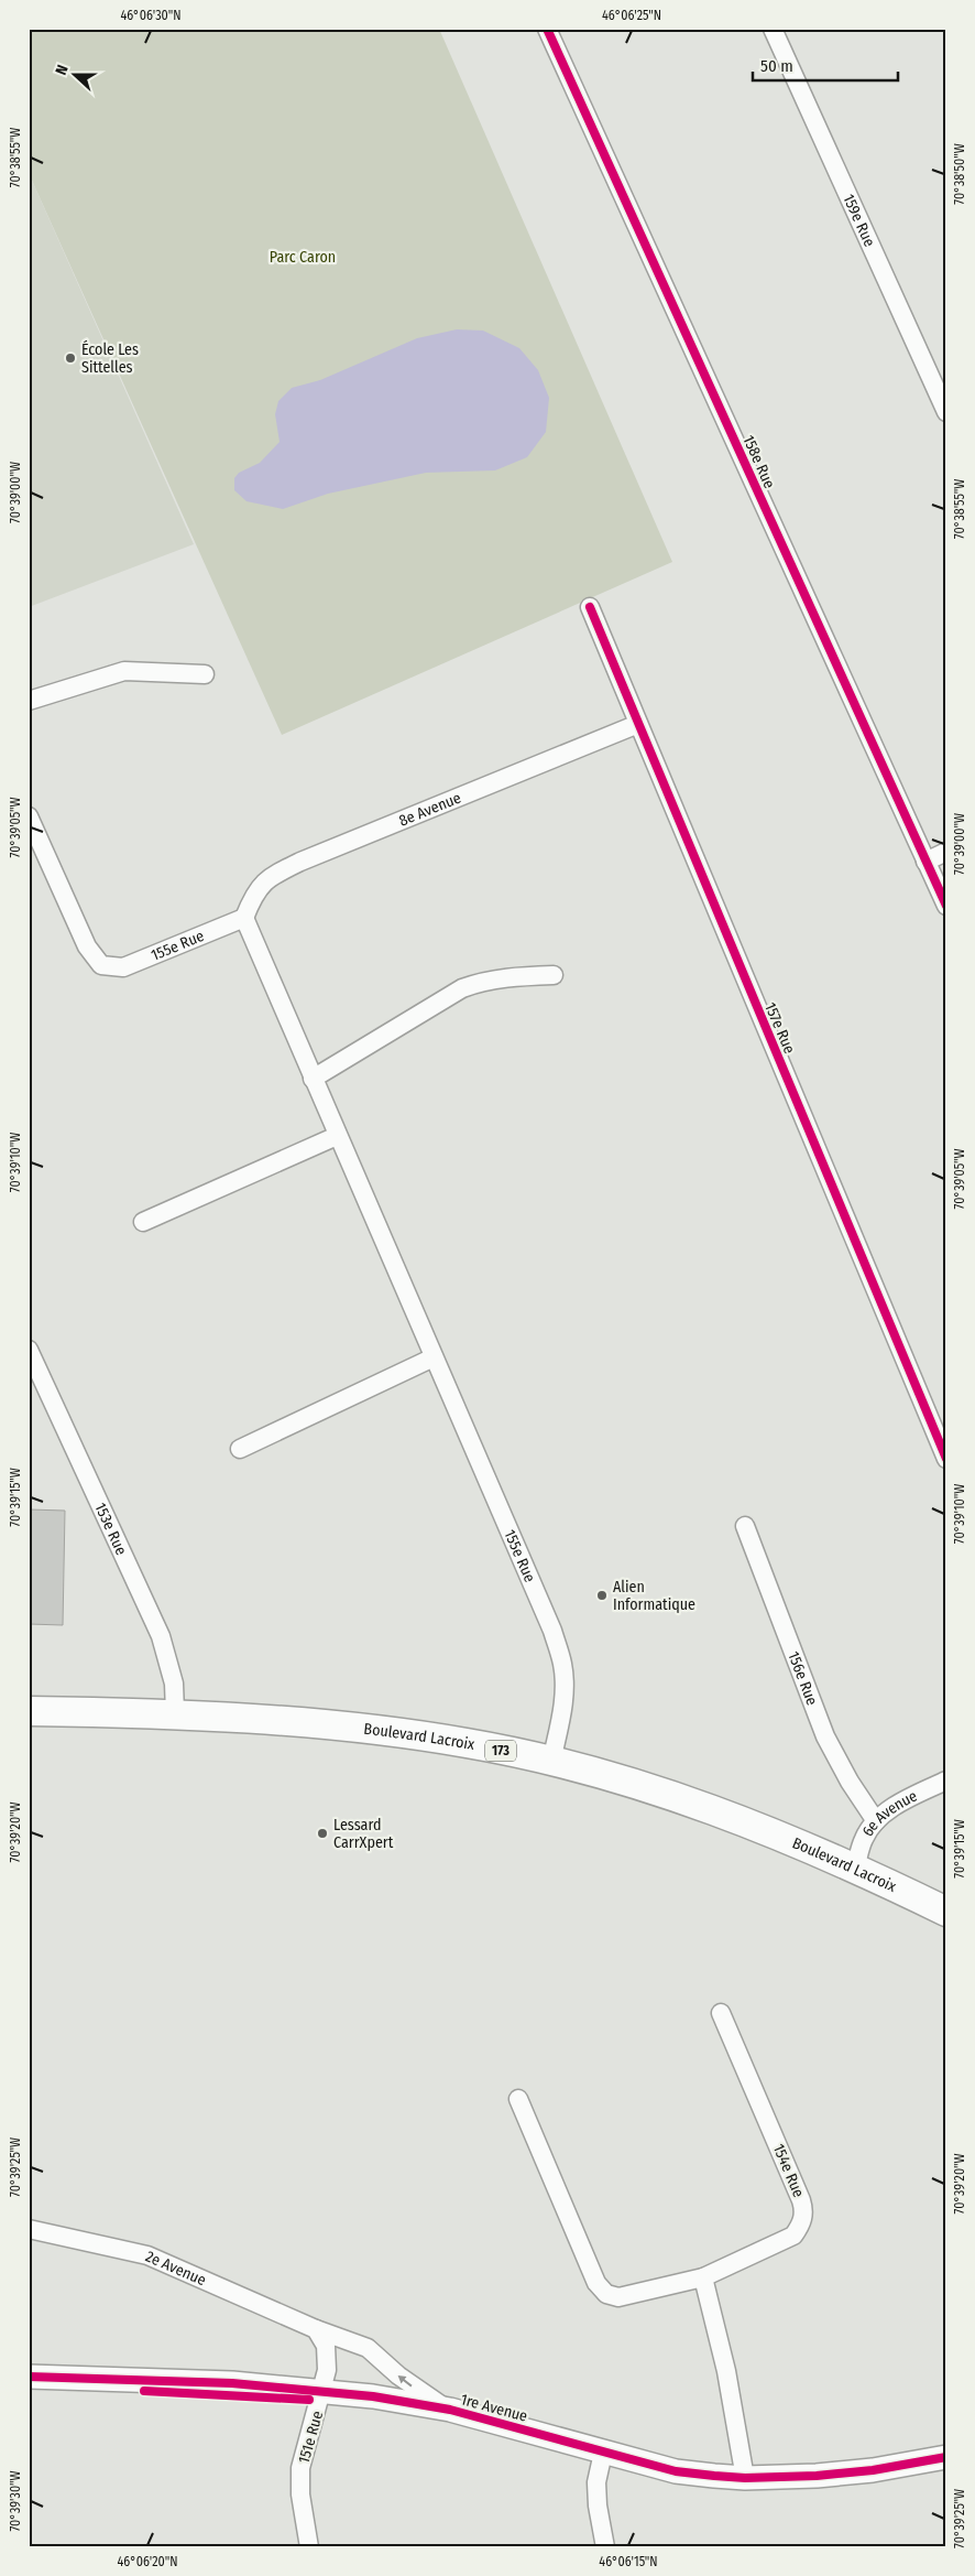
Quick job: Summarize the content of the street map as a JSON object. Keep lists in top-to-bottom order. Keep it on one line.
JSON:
{"streets":{"main road":["Boulevard Lacroix","173"],"street":["159e Rue","158e Rue","8e Avenue","155e Rue","157e Rue","153e Rue","156e Rue","6e Avenue","154e Rue","2e Avenue","1re Avenue","151e Rue"]},"crossings":[["8e Avenue","155e Rue"],["8e Avenue","157e Rue"],["155e Rue","Boulevard Lacroix"],["153e Rue","Boulevard Lacroix"],["156e Rue","6e Avenue"],["Boulevard Lacroix","6e Avenue"],["2e Avenue","1re Avenue"],["1re Avenue","151e Rue"]],"parks":["Parc Caron"],"places":["École Les Sittelles","Alien Informatique","Lessard CarrXpert"],"scale_bar":"50 m","north":"left","coordinates":["46°06'30\"N","46°06'25\"N","70°38'55\"W","70°38'50\"W","70°39'00\"W","70°39'05\"W","70°39'10\"W","70°39'15\"W","70°39'20\"W","70°39'25\"W","70°39'30\"W","46°06'20\"N","46°06'15\"N"]}
